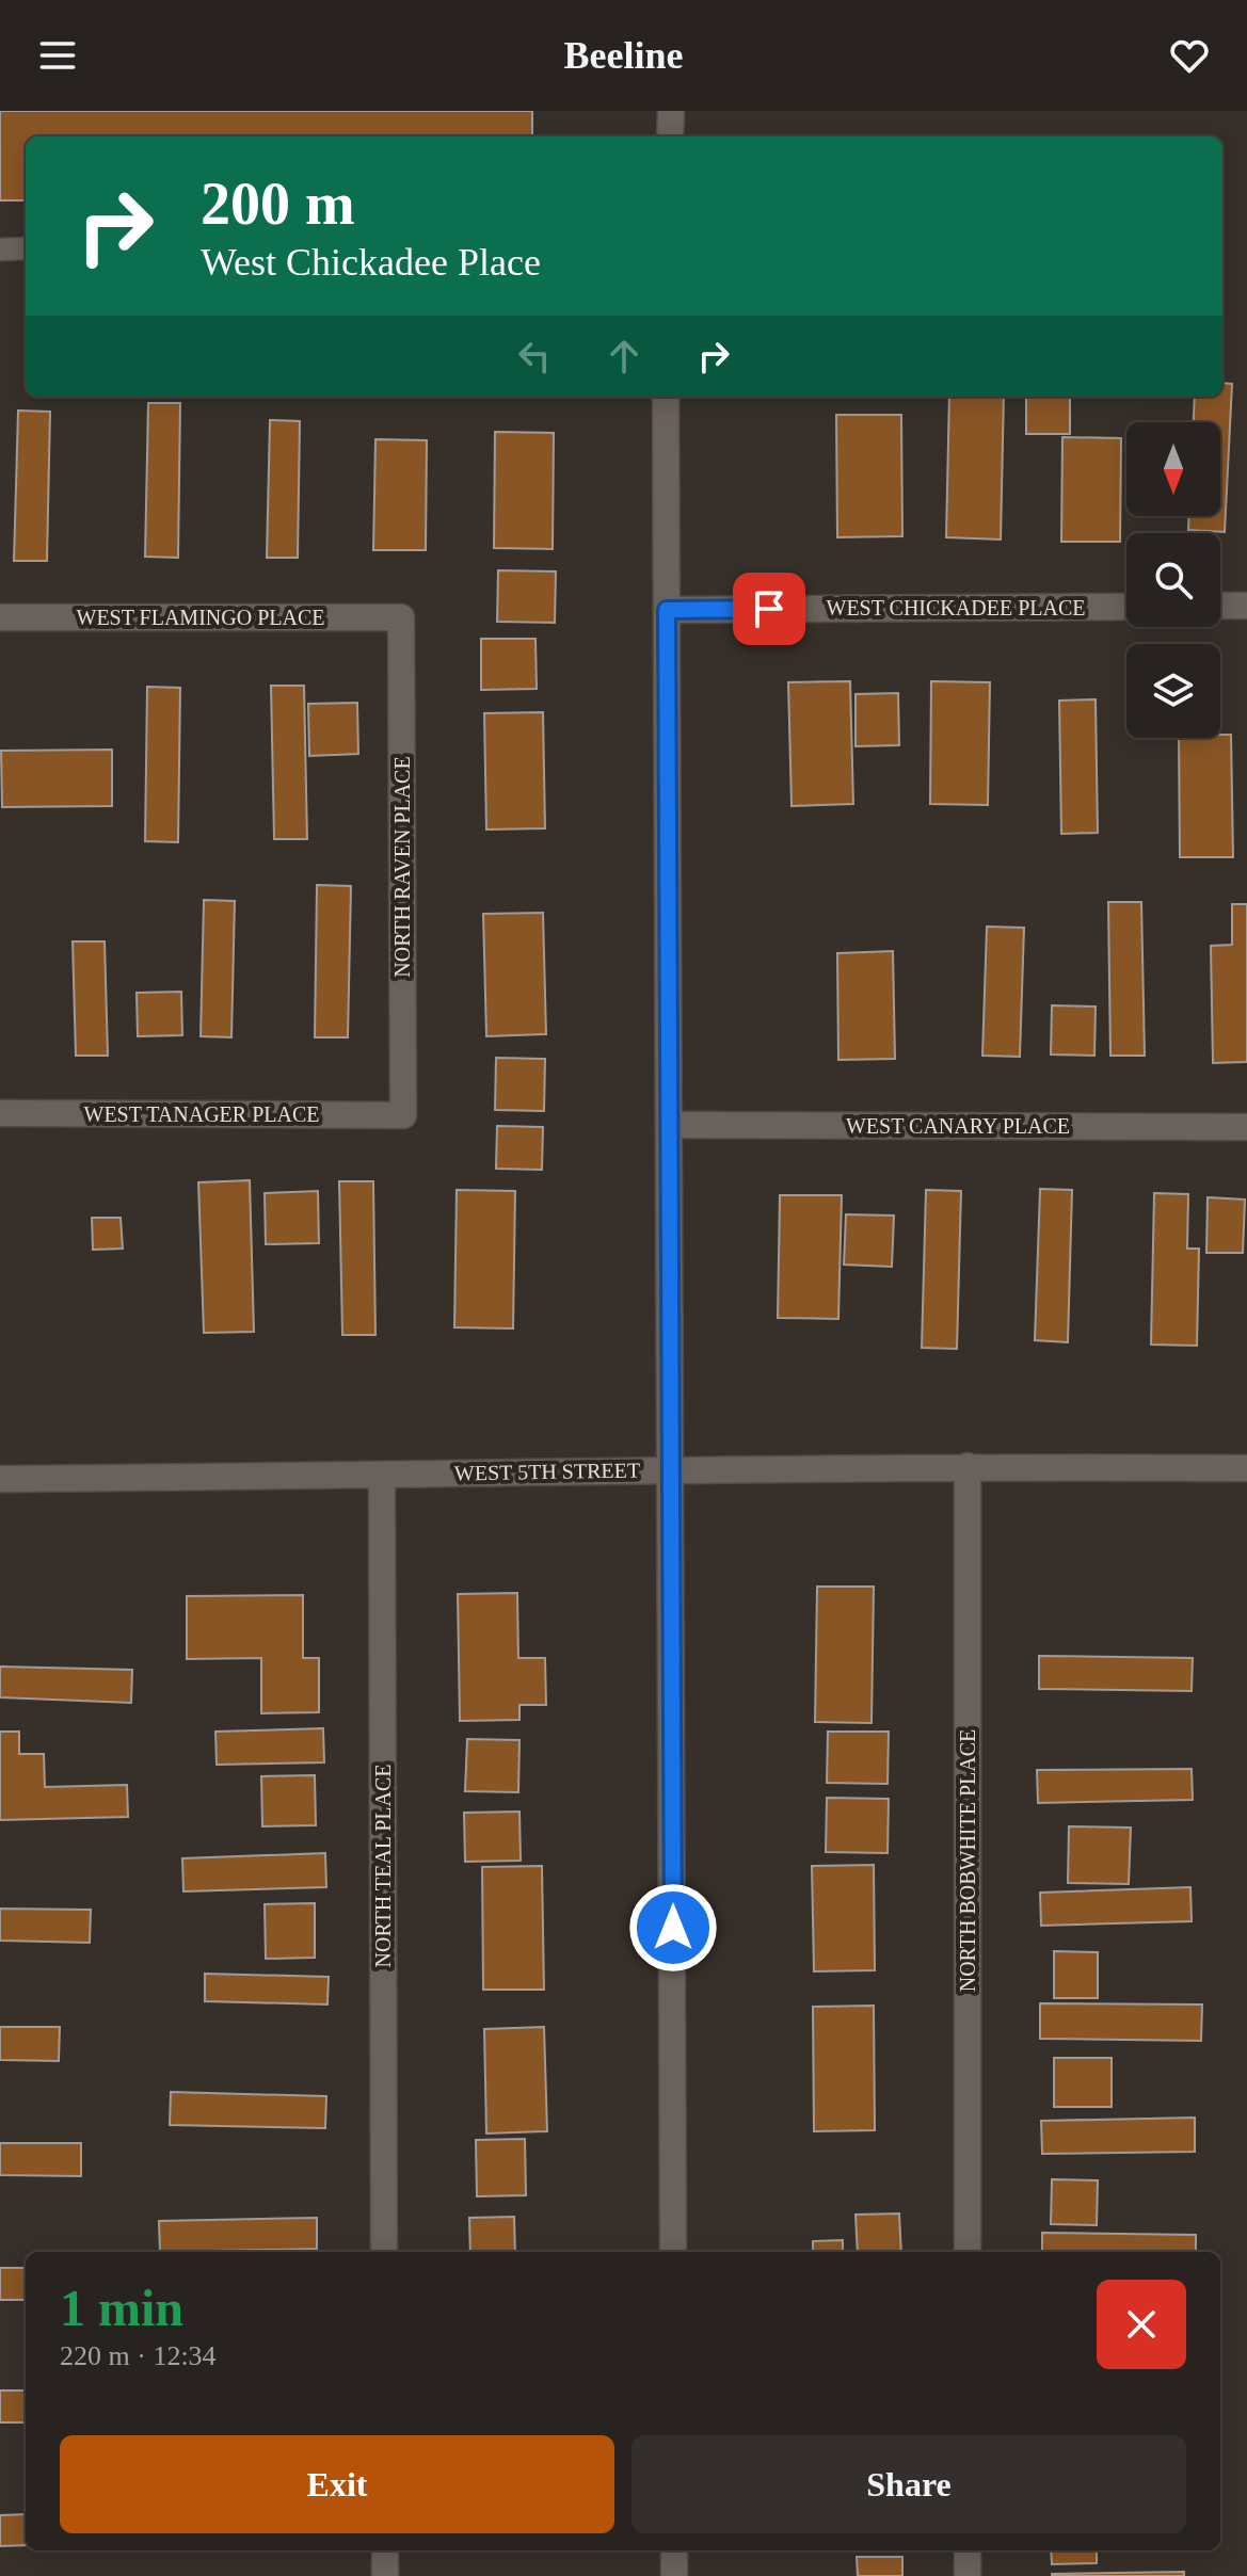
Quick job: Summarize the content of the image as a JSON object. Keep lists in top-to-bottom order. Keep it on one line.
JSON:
{"streets":{"street":["WEST CHICKADEE PLACE","WEST FLAMINGO PLACE","NORTH RAVEN PLACE","WEST TANAGER PLACE","WEST CANARY PLACE","WEST 5TH STREET","NORTH BOBWHITE PLACE","NORTH TEAL PLACE"]},"crossings":[["WEST FLAMINGO PLACE","NORTH RAVEN PLACE"],["NORTH RAVEN PLACE","WEST TANAGER PLACE"],["WEST 5TH STREET","NORTH BOBWHITE PLACE"],["WEST 5TH STREET","NORTH TEAL PLACE"]],"north":"bottom","page":{"header":"Beeline","turn":["200 m","West Chickadee Place"],"heading":["1 min","220 m · 12:34"],"buttons":["Exit","Share"]}}
